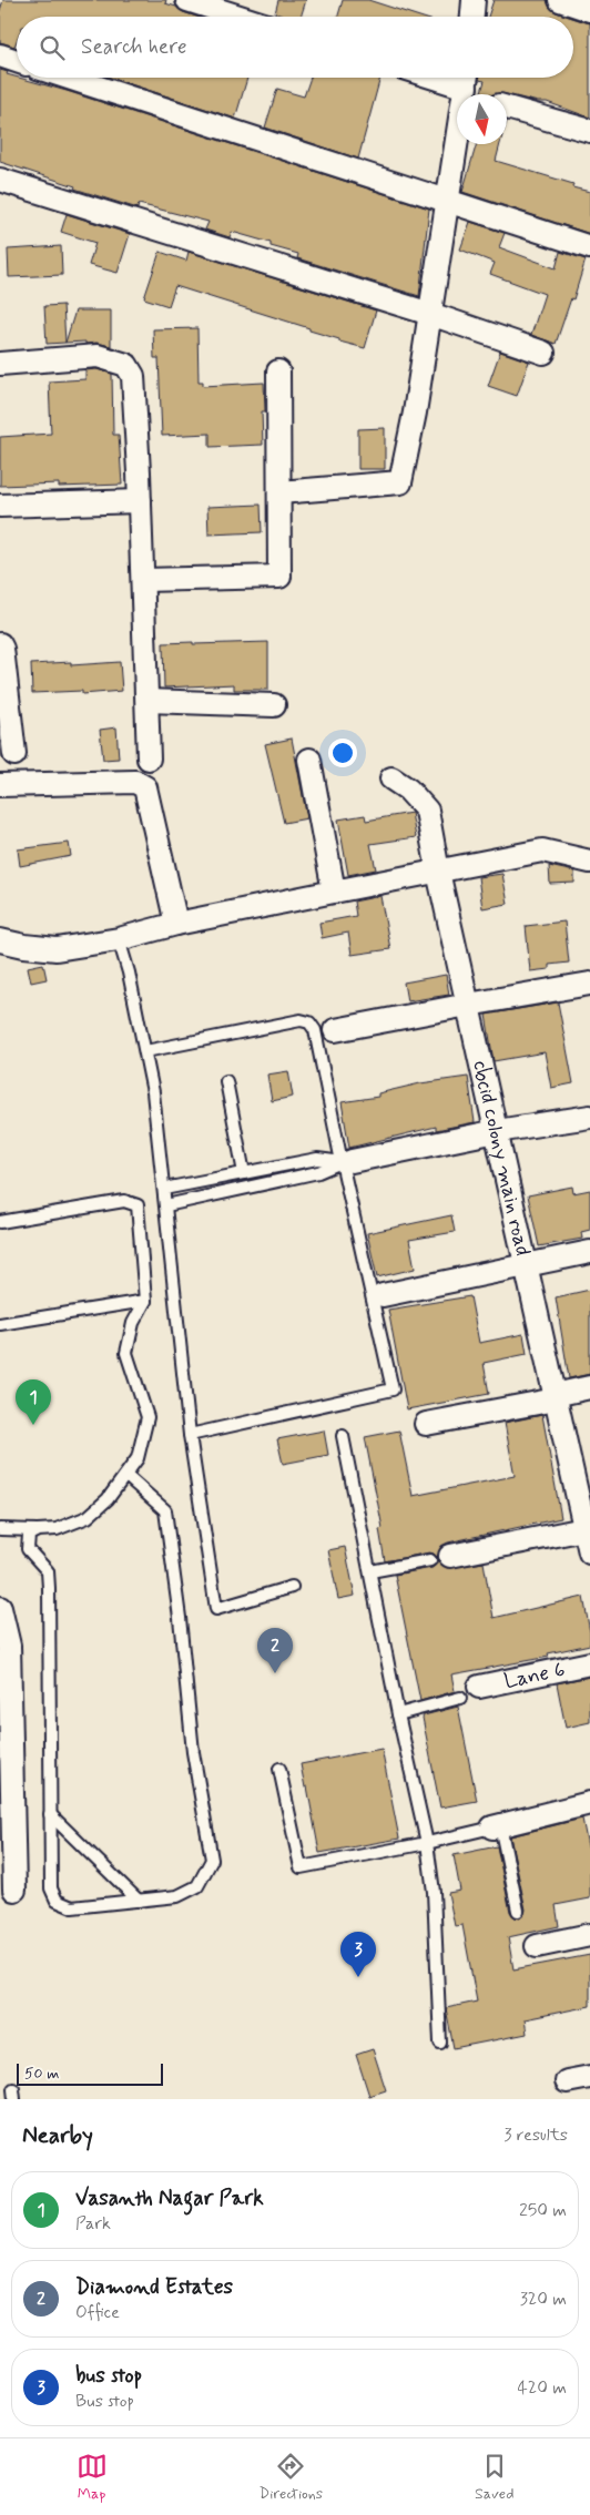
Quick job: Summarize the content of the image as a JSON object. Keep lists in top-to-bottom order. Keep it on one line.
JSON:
{"streets":{"street":["cbcid colony main road","Lane 6"]},"scale_bar":"50 m","north":"bottom","page":{"search":"Search here","pins":["1","2","3"],"scale":"50 m","heading":["Nearby","3 results"],"list":[{"mark":"1","name":"Vasanth Nagar Park","note":"Park","value":"250 m"},{"mark":"2","name":"Diamond Estates","note":"Office","value":"320 m"},{"mark":"3","name":"bus stop","note":"Bus stop","value":"420 m"}],"nav":["Map","Directions","Saved"]}}
